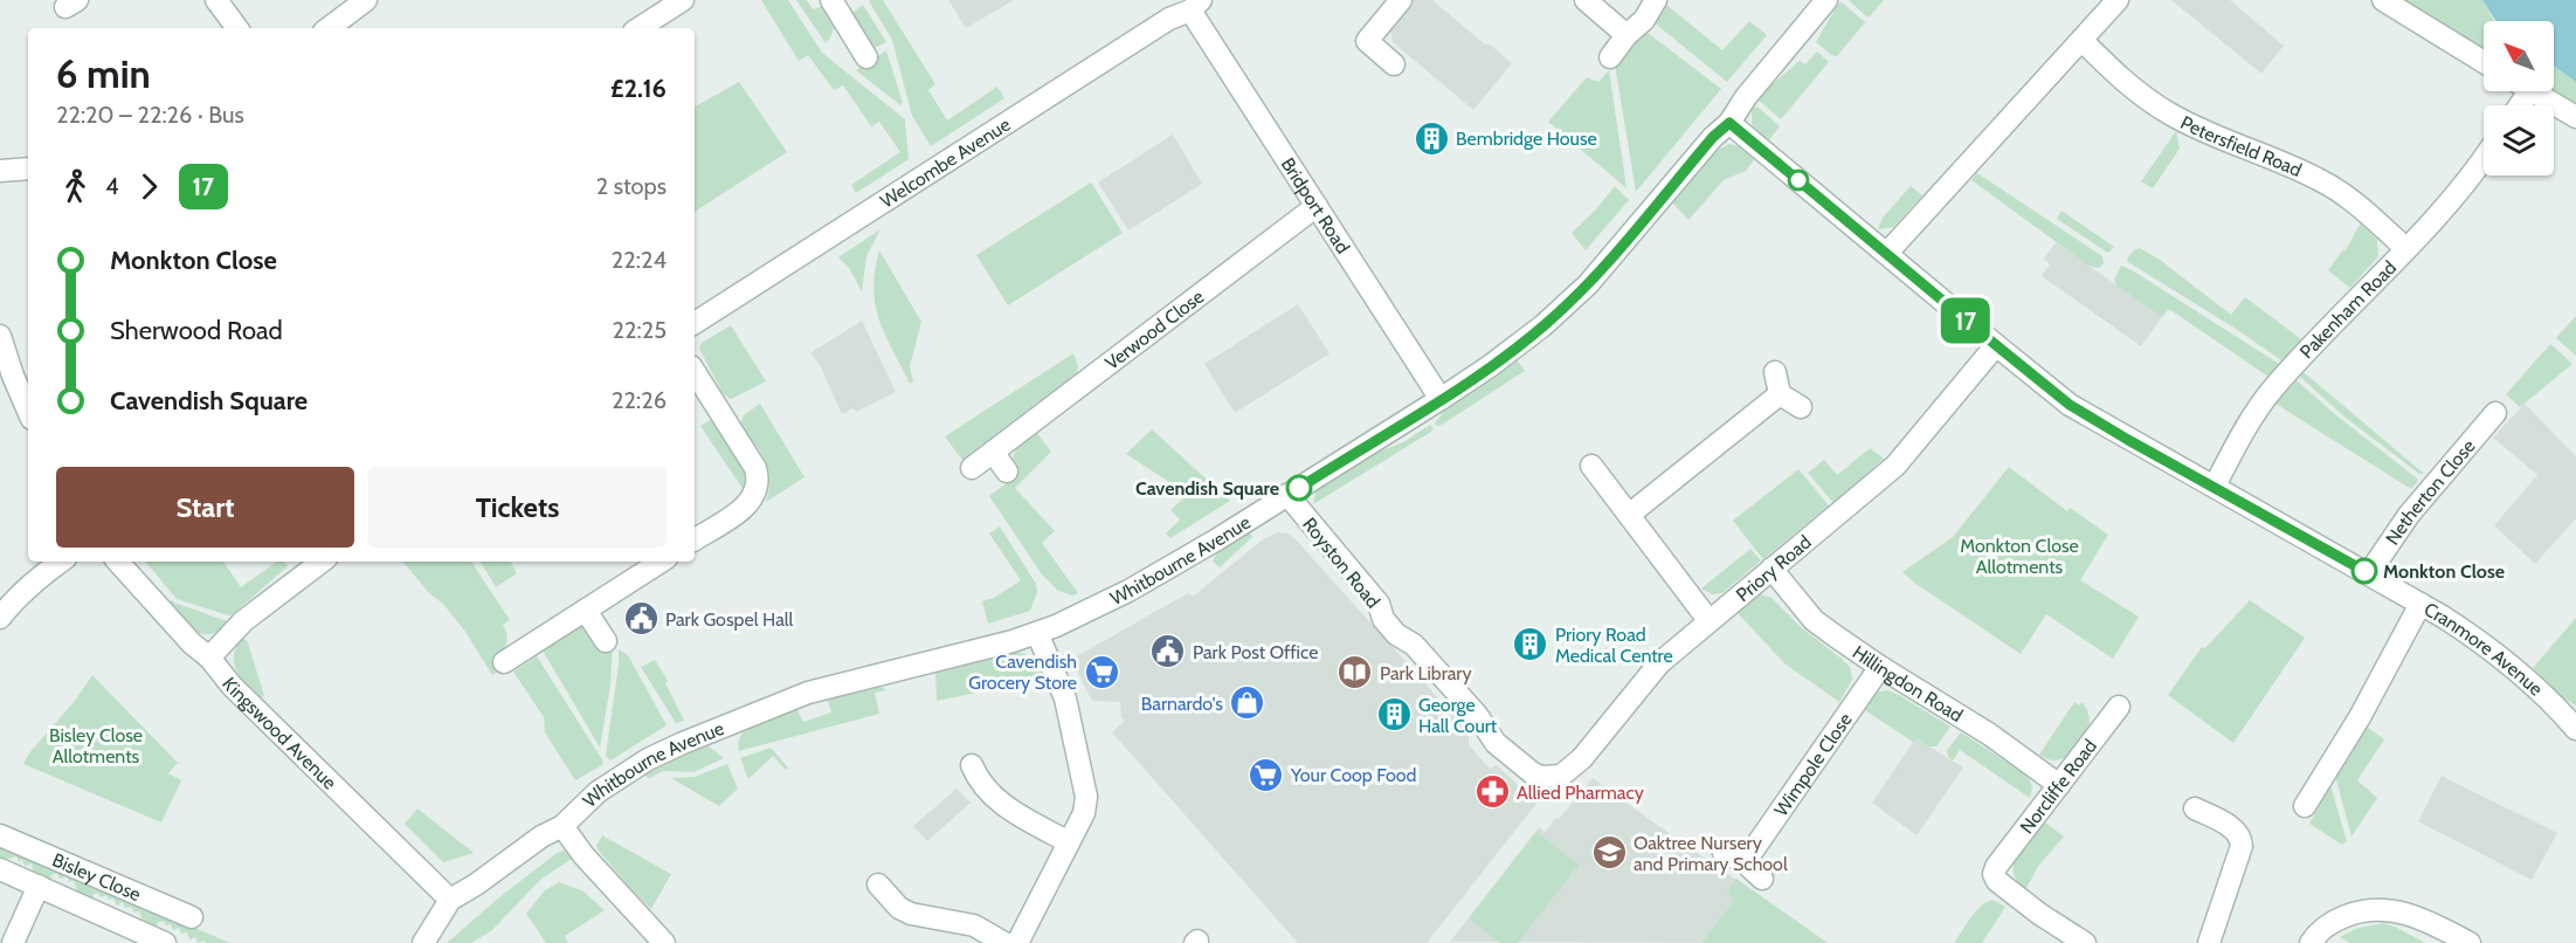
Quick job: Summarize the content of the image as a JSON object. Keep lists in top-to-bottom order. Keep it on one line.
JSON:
{"streets":{"street":["Petersfield Road","Welcombe Avenue","Bridport Road","Pakenham Road","Verwood Close","Netherton Close","Whitbourne Avenue","Royston Road","Priory Road","Cranmore Avenue","Hillingdon Road","Kingswood Avenue","Wimpole Close","Norcliffe Road","Bisley Close"]},"crossings":[["Petersfield Road","Pakenham Road"],["Welcombe Avenue","Bridport Road"],["Bridport Road","Verwood Close"],["Bridport Road","Whitbourne Avenue"],["Pakenham Road","Cranmore Avenue"],["Netherton Close","Cranmore Avenue"],["Whitbourne Avenue","Royston Road"],["Whitbourne Avenue","Cranmore Avenue"],["Whitbourne Avenue","Kingswood Avenue"],["Royston Road","Priory Road"],["Priory Road","Cranmore Avenue"],["Priory Road","Hillingdon Road"],["Hillingdon Road","Wimpole Close"],["Hillingdon Road","Norcliffe Road"]],"parks":["Monkton Close Allotments","Bisley Close Allotments"],"places":{"building":["Bembridge House","Priory Road Medical Centre","George Hall Court"],"other":["Cavendish Square","Monkton Close"],"public building":["Park Gospel Hall","Park Post Office"],"supermarket":["Cavendish Grocery Store","Your Coop Food"],"library":["Park Library"],"shop":["Barnardo's"],"pharmacy":["Allied Pharmacy"],"school or university":["Oaktree Nursery and Primary School"]},"lines":["bus line 17"],"north":"top left","page":{"on_map":"17","heading":["6 min","22:20 – 22:26 · Bus","£2.16"],"legs":["4","17","2 stops"],"list":[{"name":"Monkton Close","value":"22:24"},{"name":"Sherwood Road","value":"22:25"},{"name":"Cavendish Square","value":"22:26"}],"buttons":["Start","Tickets"]}}
